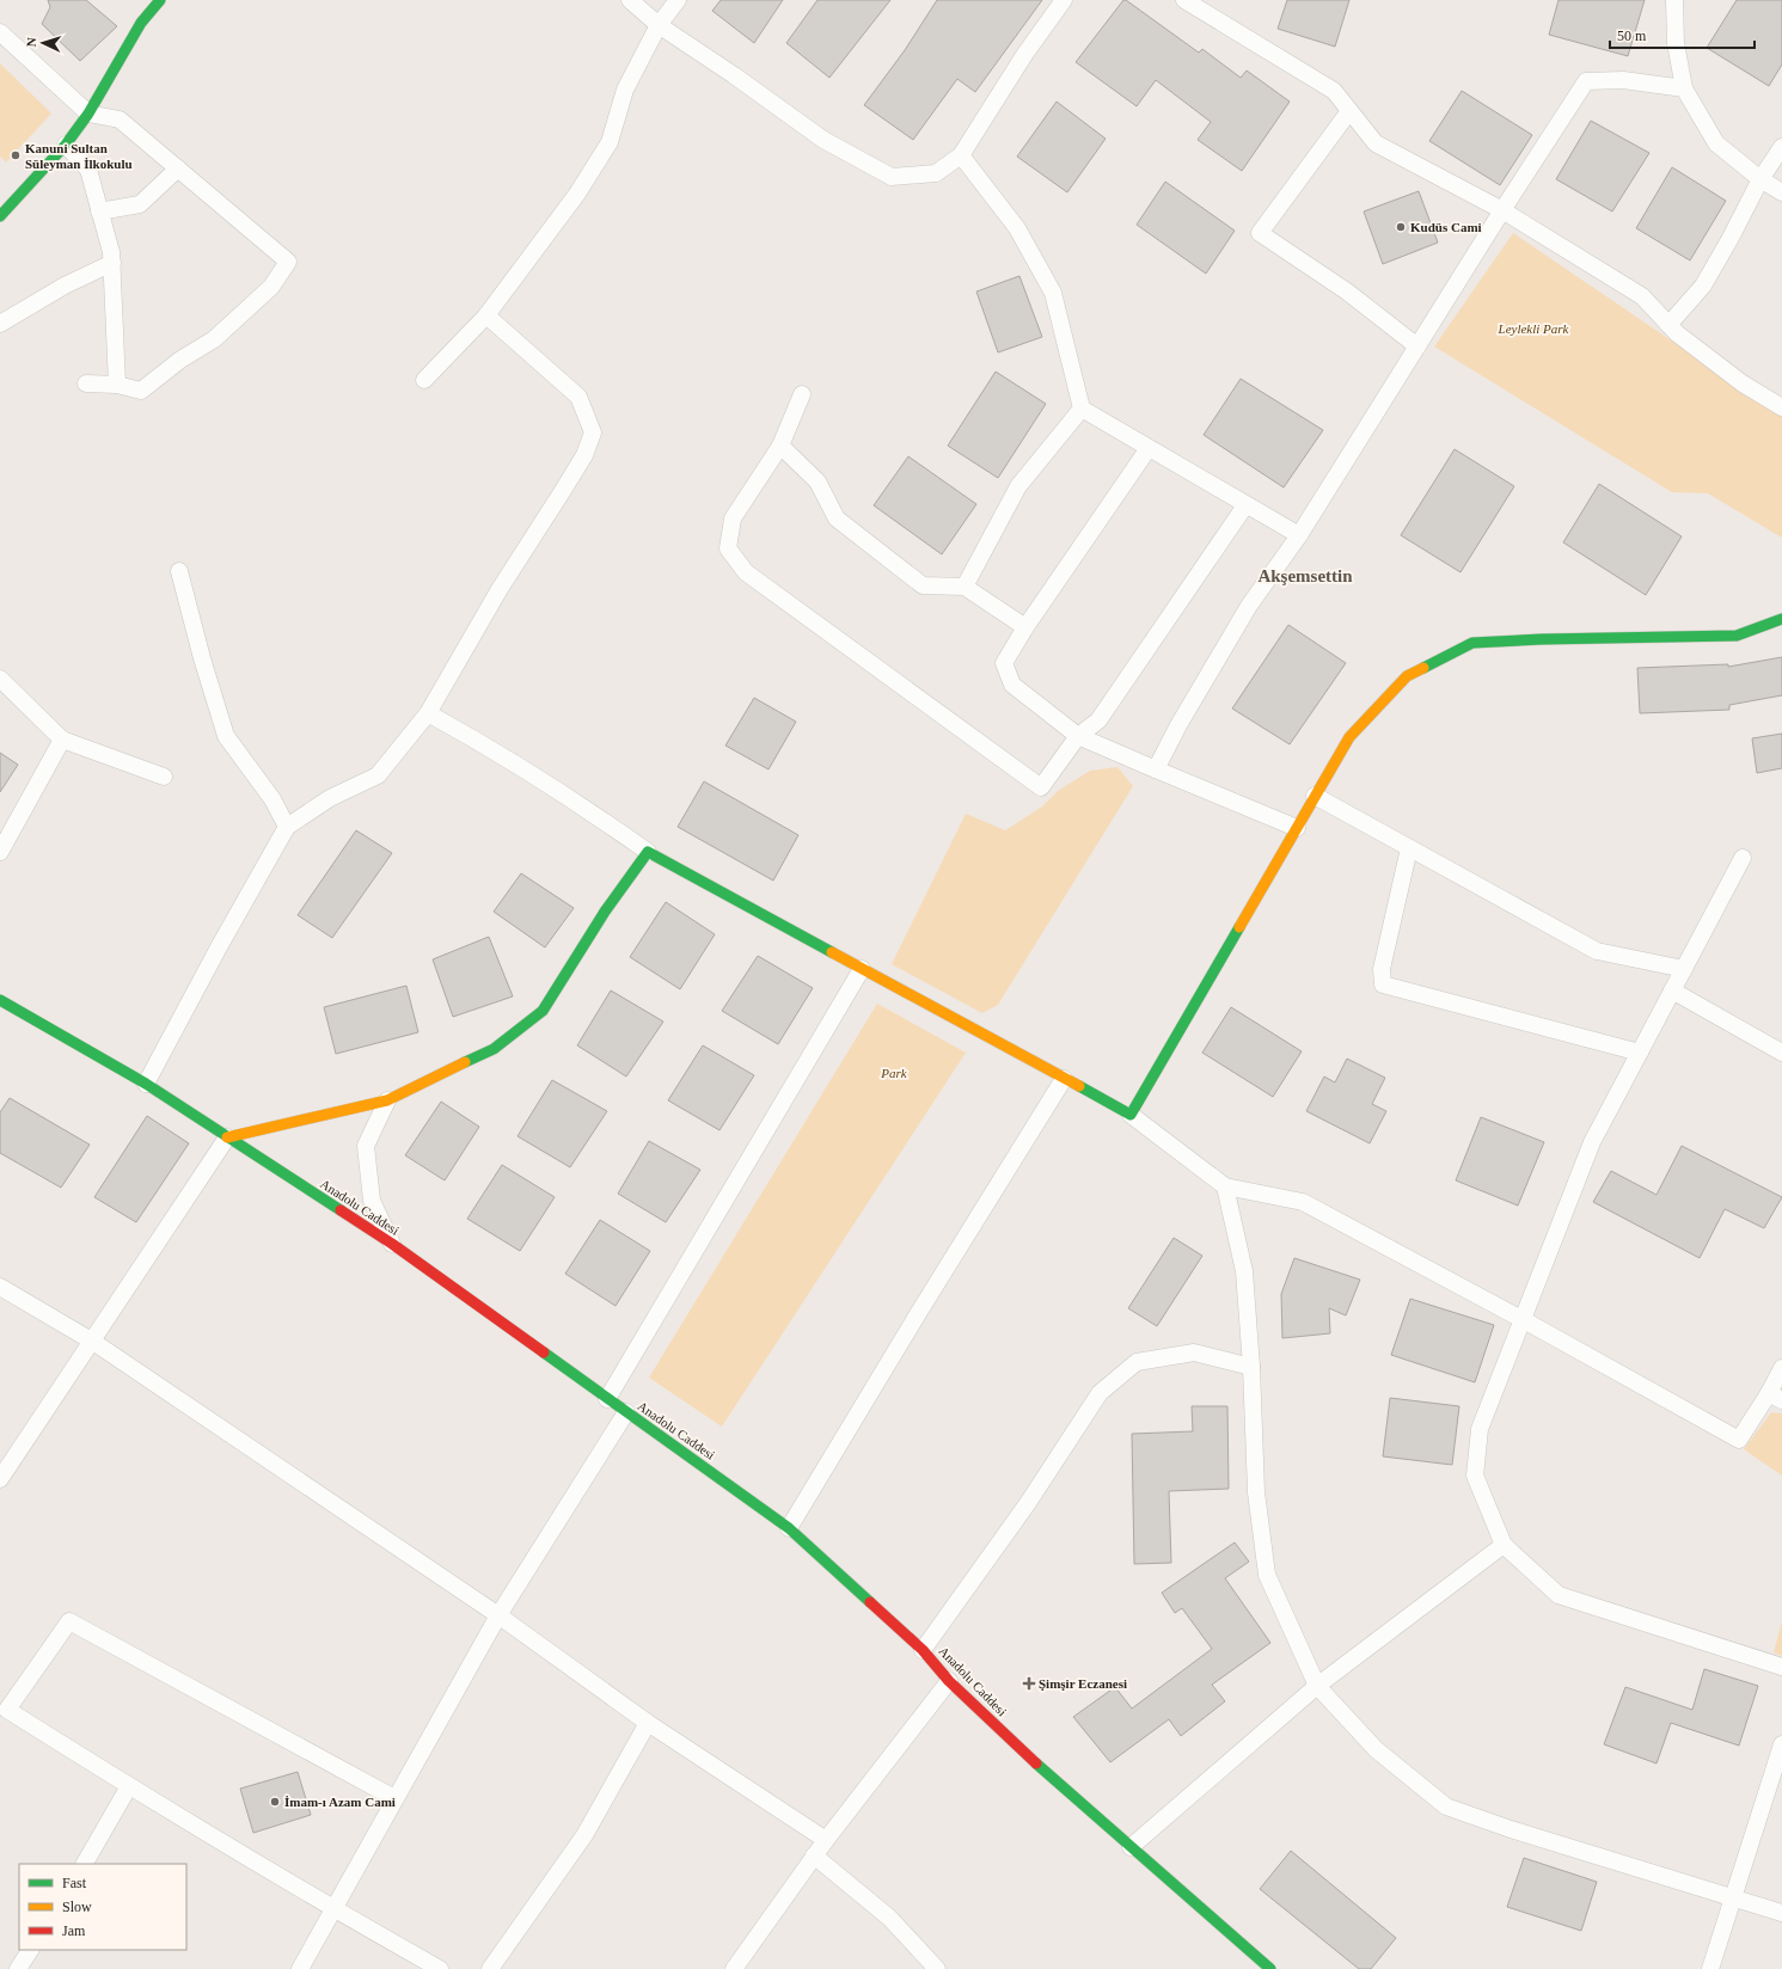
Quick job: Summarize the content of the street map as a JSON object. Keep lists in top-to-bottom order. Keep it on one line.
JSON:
{"streets":{"street":["Anadolu Caddesi"]},"districts":["Akşemsettin"],"parks":["Leylekli Park","Park"],"places":{"other":["Kanuni Sultan Süleyman İlkokulu","Kudüs Cami","İmam-ı Azam Cami"],"health":["Şimşir Eczanesi"]},"legend":["Fast","Slow","Jam"],"scale_bar":"50 m","north":"left"}
